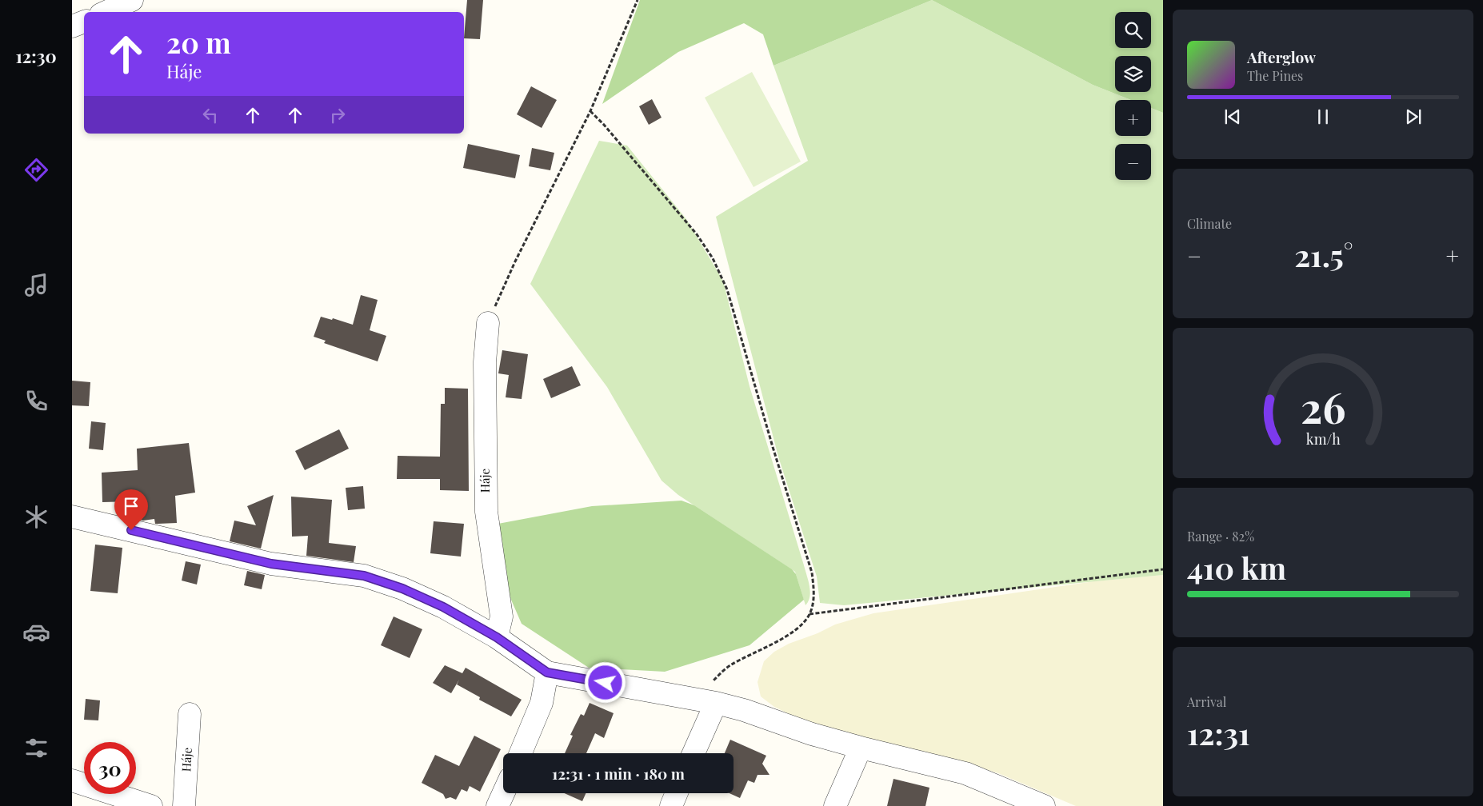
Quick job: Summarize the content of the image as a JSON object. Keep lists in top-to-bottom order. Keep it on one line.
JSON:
{"streets":{"street":["Háje"]},"page":{"tabs":"12:30","map_buttons":["+","−"],"turn":["20 m","Háje"],"song":["Afterglow","The Pines"],"tile":["Climate",["Range · 82%","410 km"],["Arrival","12:31"]],"heat":["−","21.5°","+"],"limit":"30","trip":"12:31 · 1 min · 180 m","gauge":["26","km/h"]}}
